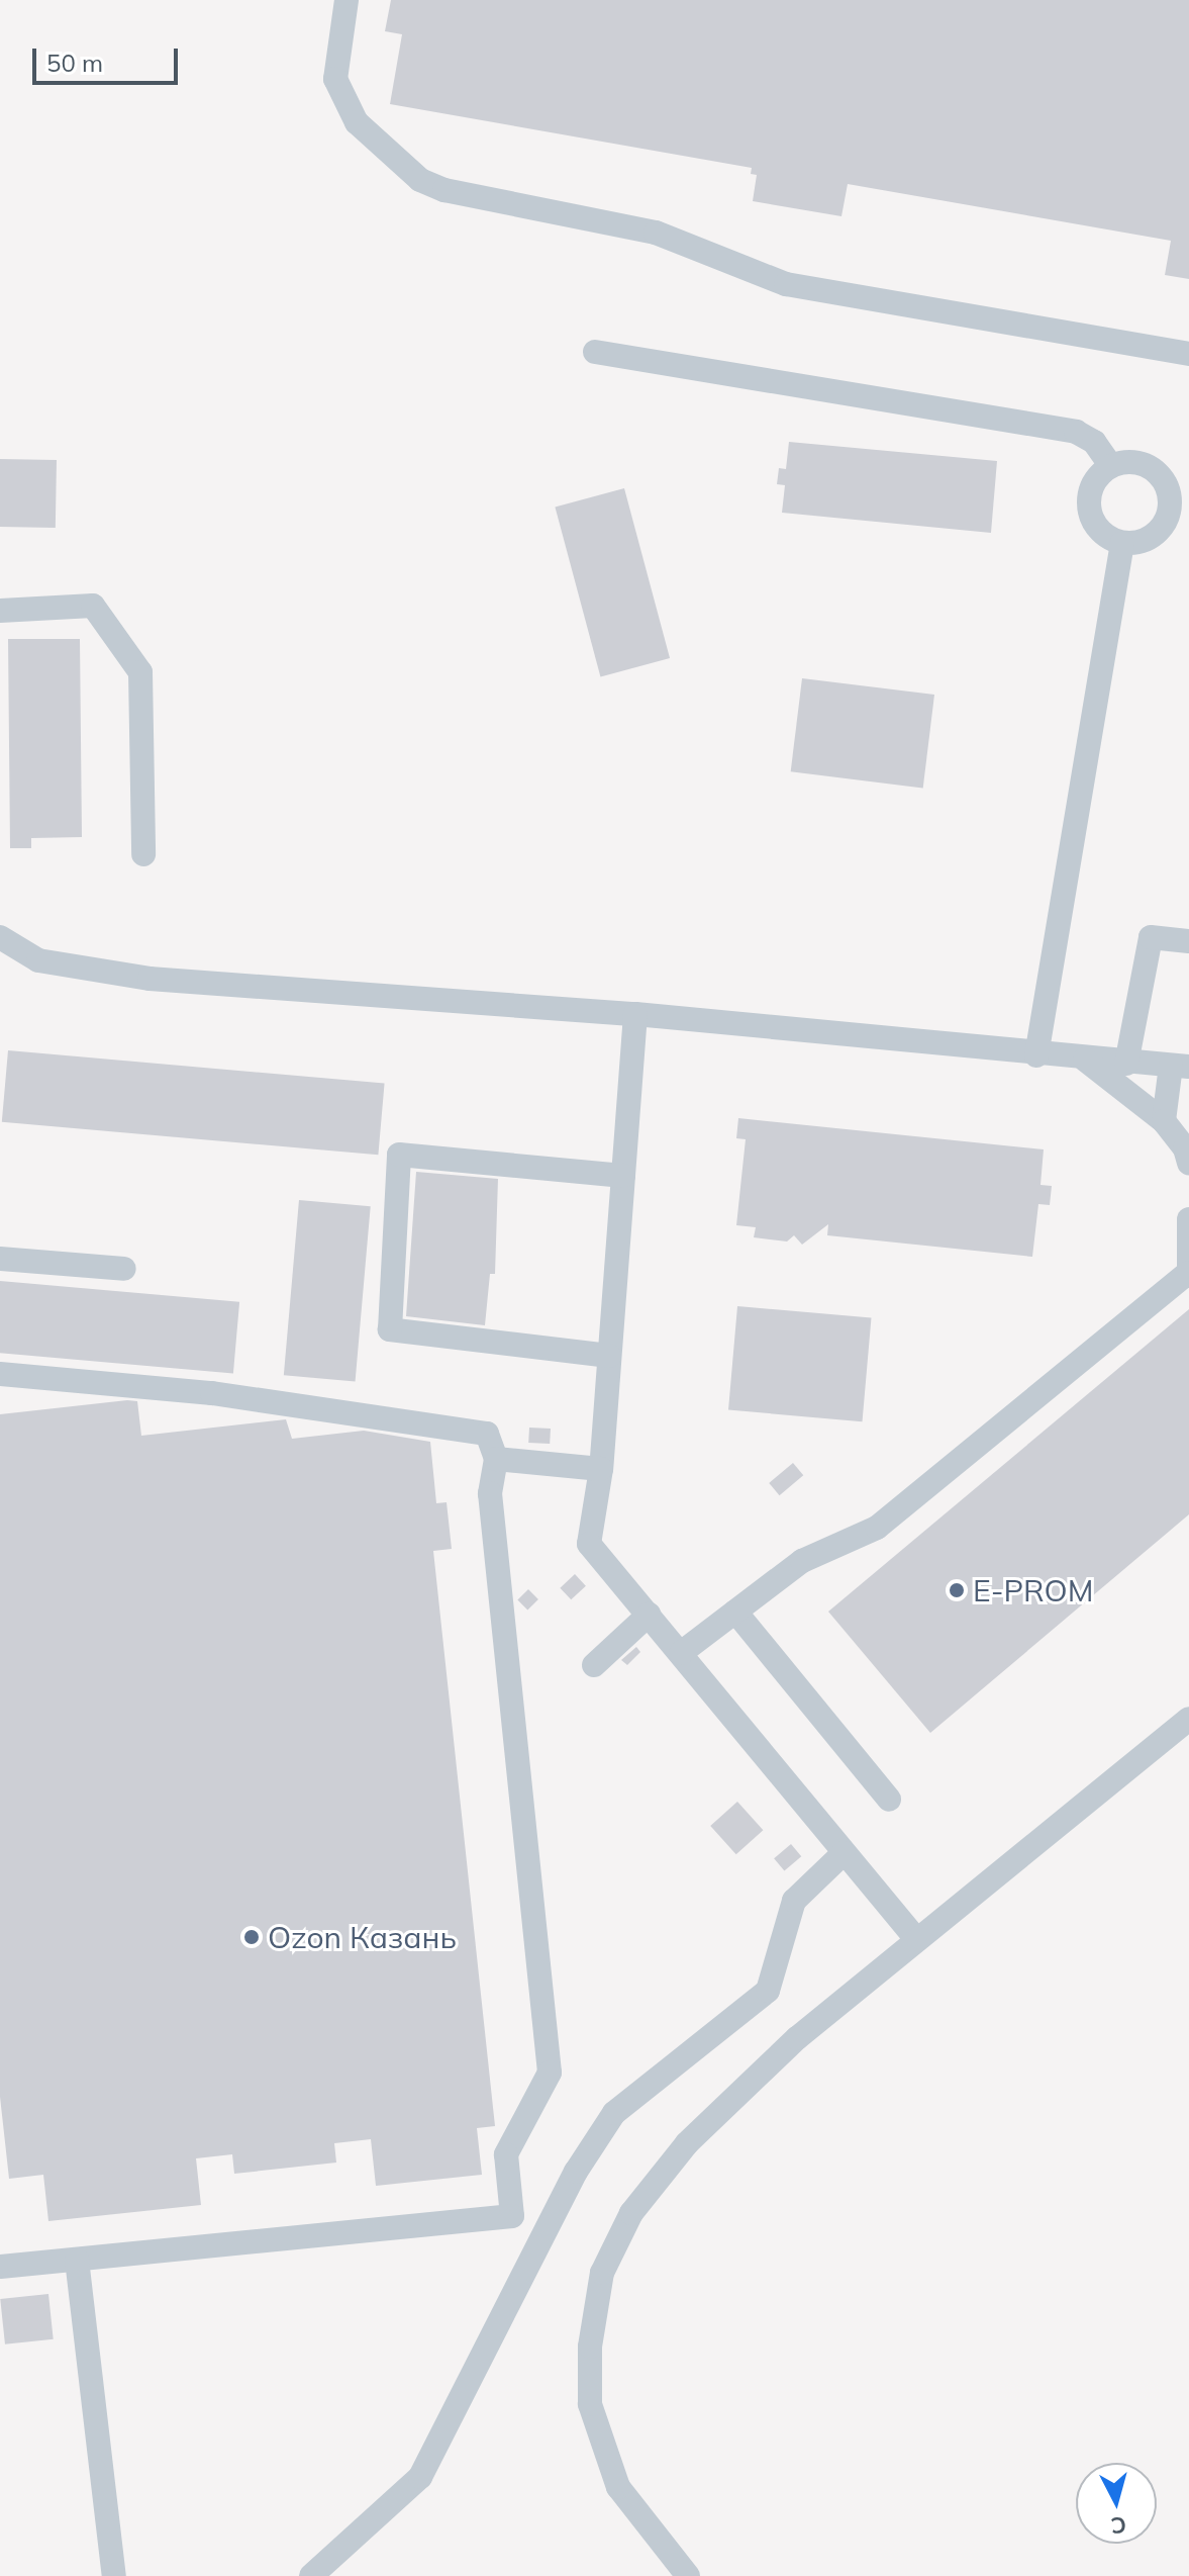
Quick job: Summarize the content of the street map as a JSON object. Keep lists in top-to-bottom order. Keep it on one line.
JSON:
{"places":["E-PROM","Ozon Казань"],"scale_bar":"50 m","north":"bottom"}
